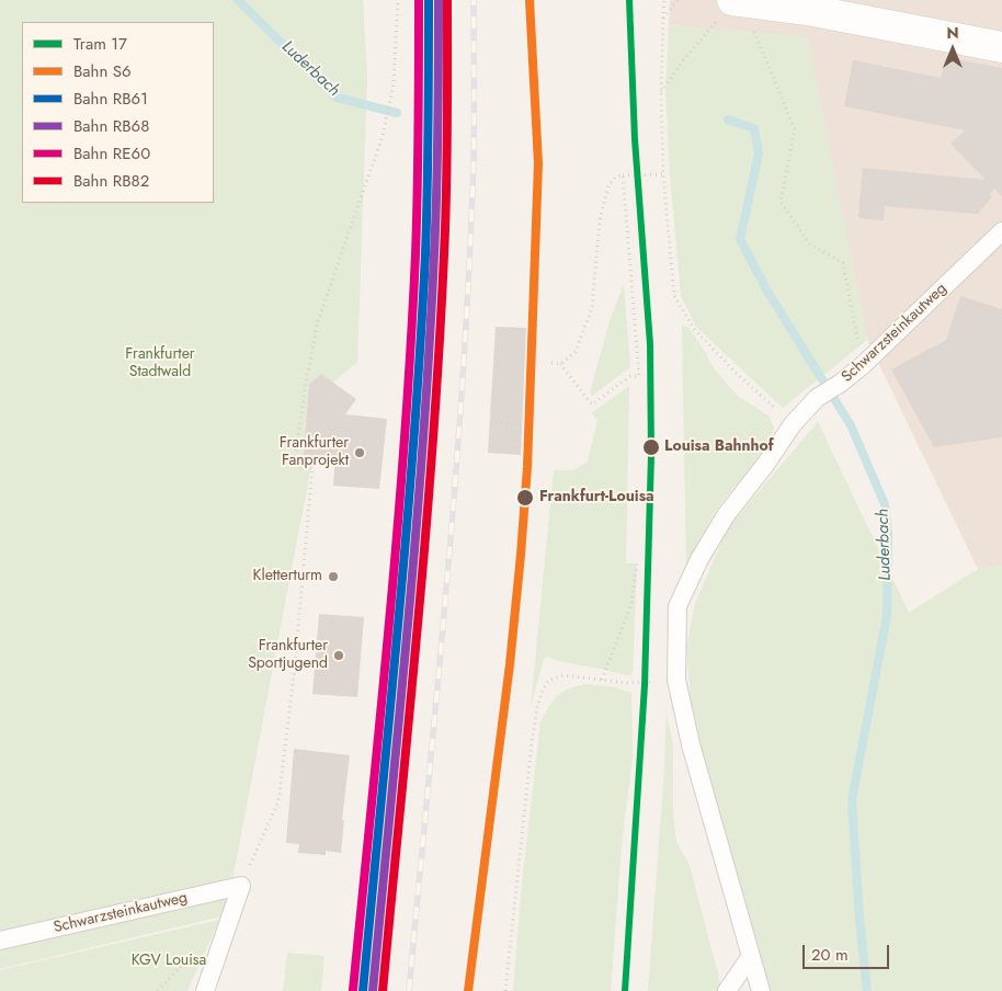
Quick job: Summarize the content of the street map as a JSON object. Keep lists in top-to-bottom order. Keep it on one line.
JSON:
{"streets":{"lane":["Schwarzsteinkautweg"]},"water":["Luderbach"],"parks":["Frankfurter Stadtwald","KGV Louisa"],"places":["Louisa Bahnhof","Frankfurter Fanprojekt","Frankfurt-Louisa","Kletterturm","Frankfurter Sportjugend"],"lines":["tram line 17","rail line S6","rail line RB61","rail line RB68","rail line RE60","rail line RB82"],"legend":["Tram 17","Bahn S6","Bahn RB61","Bahn RB68","Bahn RE60","Bahn RB82"],"scale_bar":"20 m","north":"top"}
